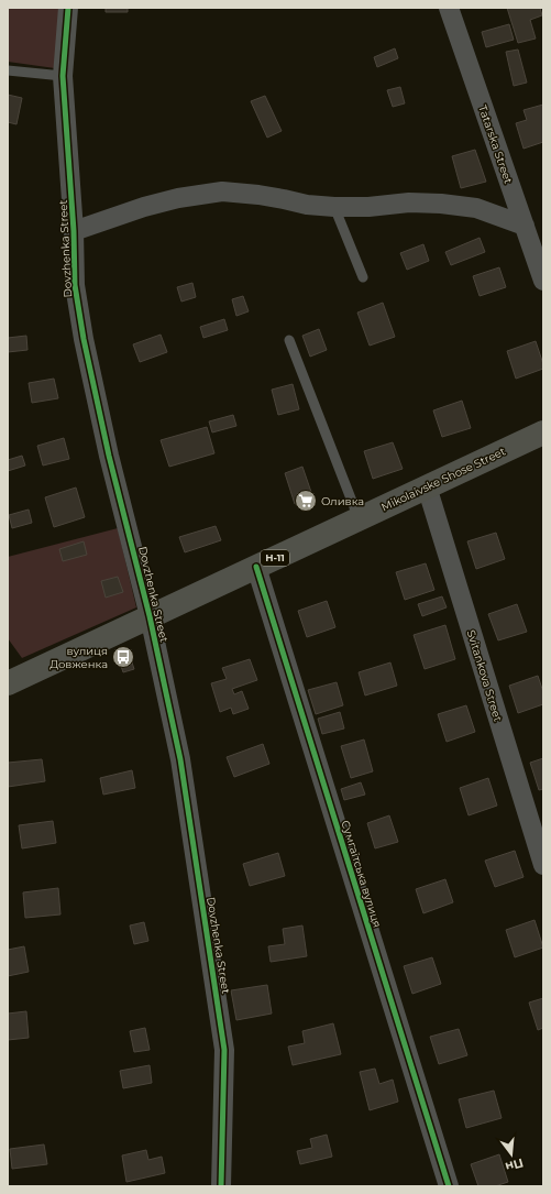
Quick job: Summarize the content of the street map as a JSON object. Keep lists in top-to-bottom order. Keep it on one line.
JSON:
{"streets":{"main road":["Mikolaivske Shose Street","Н-11"],"street":["Tatarska Street","Dovzhenka Street","Svitankova Street","Сумгаїтська вулиця"]},"crossings":[["Dovzhenka Street","Mikolaivske Shose Street"],["Mikolaivske Shose Street","Svitankova Street"],["Mikolaivske Shose Street","Сумгаїтська вулиця"]],"places":{"supermarket":["Оливка"],"bus stop":["вулиця Довженка"]},"north":"bottom"}
